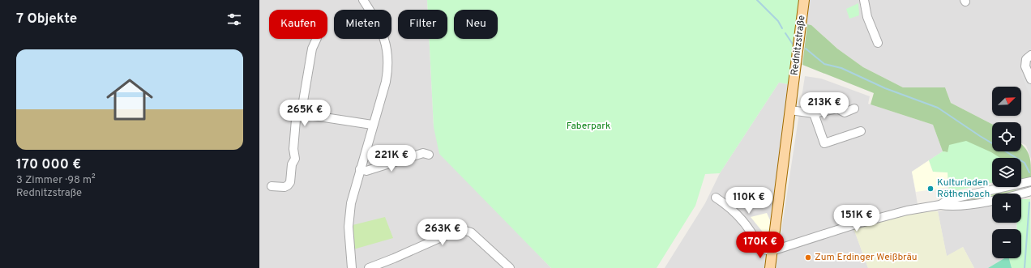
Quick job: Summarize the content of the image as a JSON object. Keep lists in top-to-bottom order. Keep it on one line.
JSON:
{"streets":{"main road":["Rednitzstraße"]},"parks":["Faberpark"],"places":["Kulturladen Röthenbach","Zum Erdinger Weißbräu"],"north":"top right","page":{"heading":"7 Objekte","chip":["Kaufen","Mieten","Filter","Neu"],"list":[{"name":"170 000 €","note":"3 Zimmer · 98 m² · Rednitzstraße"}],"map_buttons":["+","−"],"price":["213K €","265K €","221K €","110K €","151K €","263K €","170K €"]}}
